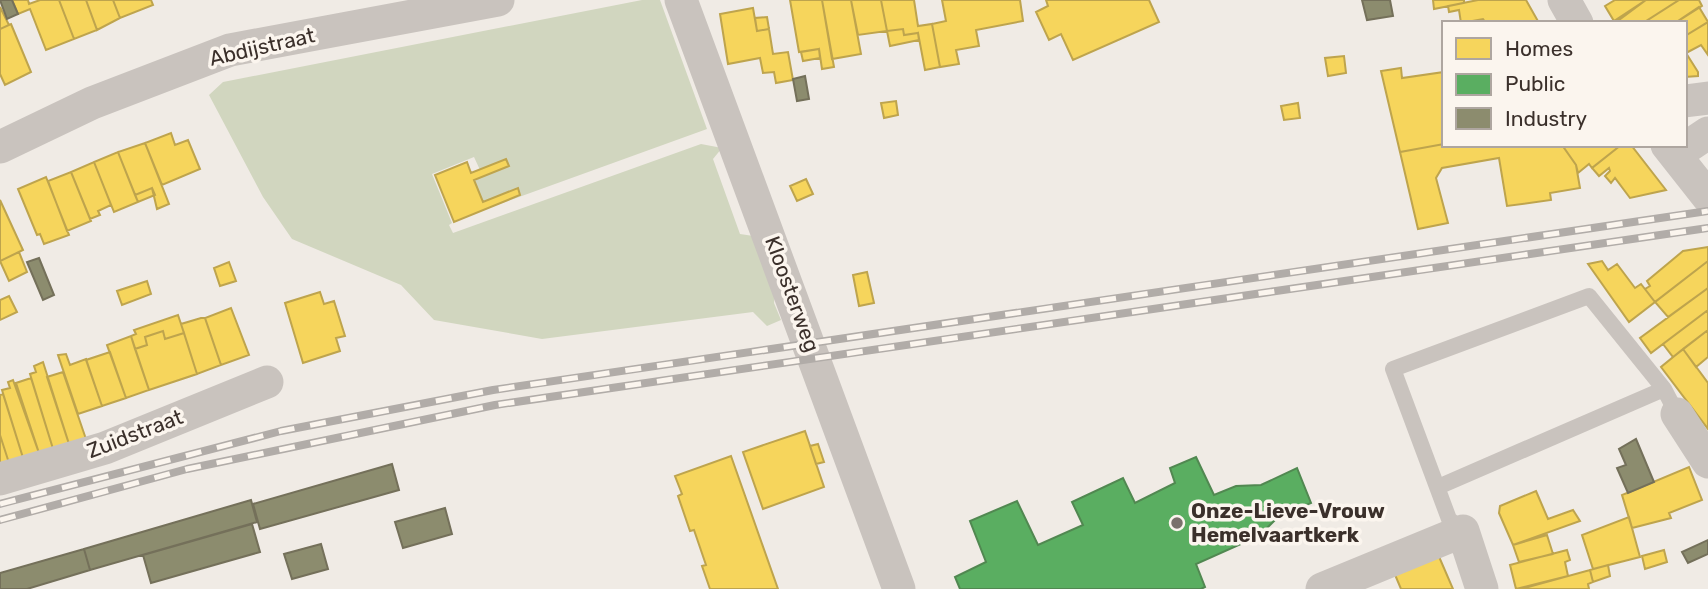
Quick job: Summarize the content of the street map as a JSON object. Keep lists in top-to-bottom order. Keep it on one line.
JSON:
{"streets":{"street":["Abdijstraat","Kloosterweg","Zuidstraat"]},"places":["Onze-Lieve-Vrouw Hemelvaartkerk"],"legend":["Homes","Public","Industry"]}
